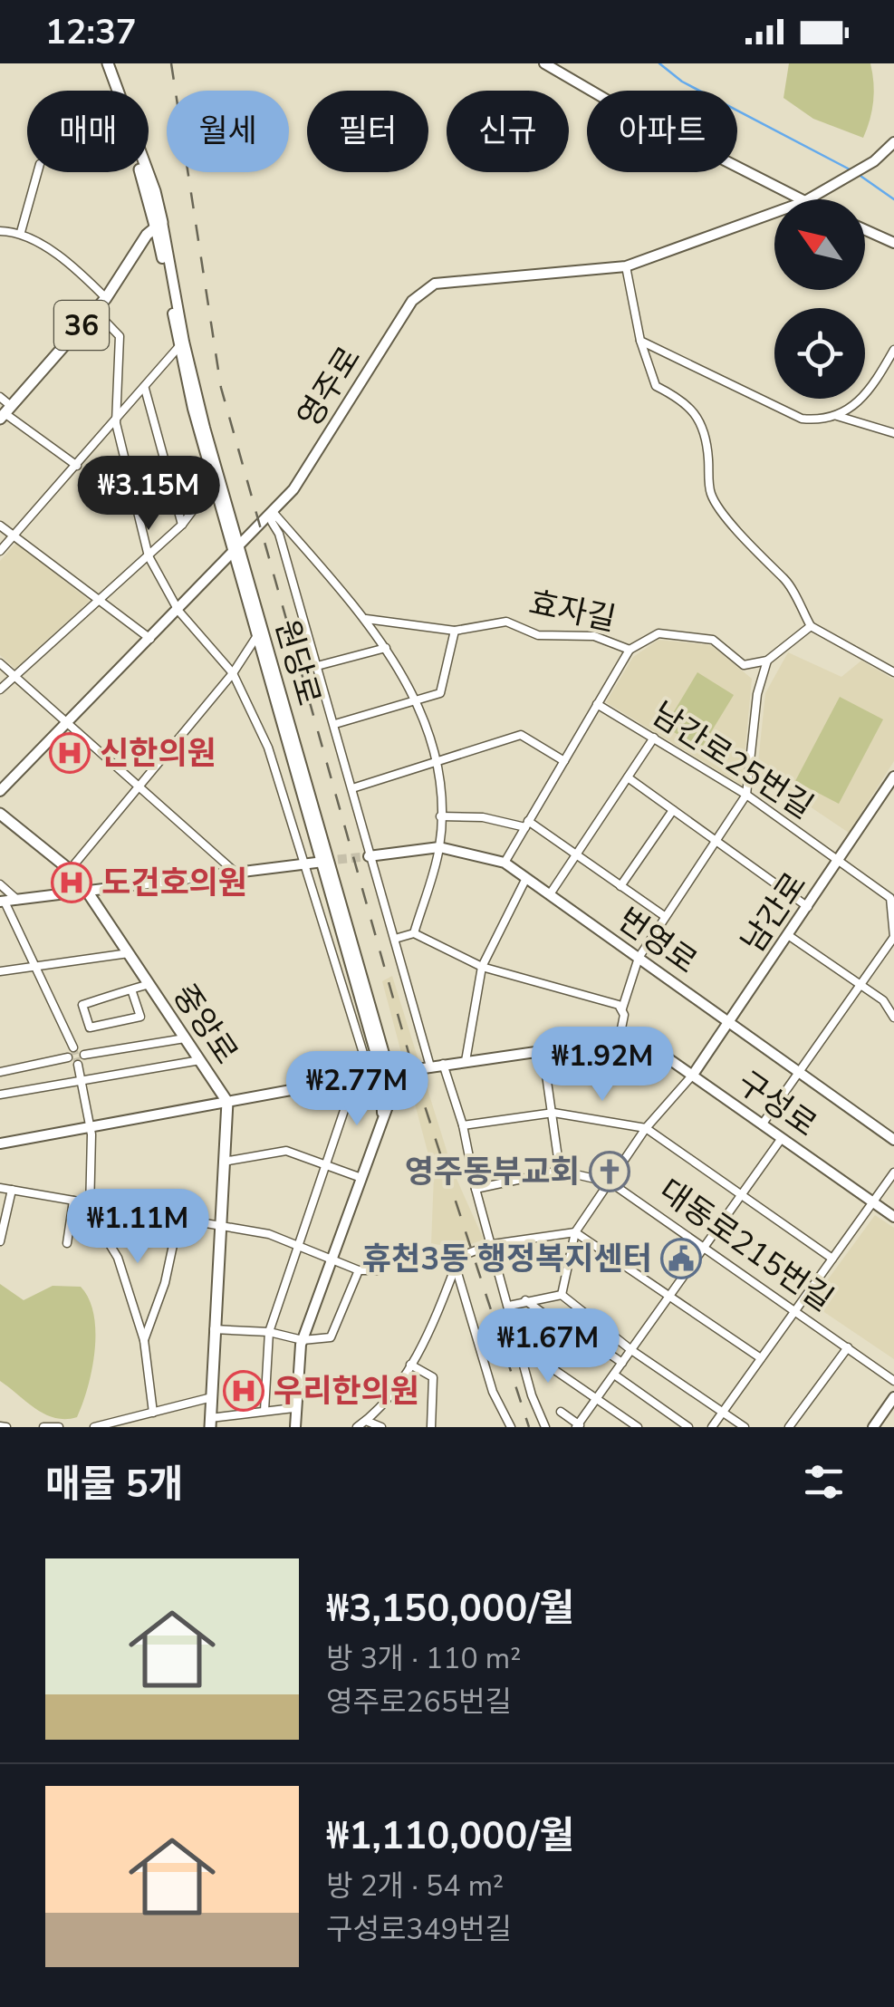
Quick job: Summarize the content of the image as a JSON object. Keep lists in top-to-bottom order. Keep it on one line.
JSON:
{"streets":{"main road":["36","영주로","원당로","남간로","번영로","중앙로","구성로"],"street":["효자길","남간로25번길","대동로215번길"]},"crossings":[["36","원당로"],["영주로","원당로"],["원당로","구성로"],["남간로25번길","남간로"],["남간로25번길","번영로"],["남간로25번길","구성로"],["남간로","번영로"],["남간로","구성로"],["중앙로","구성로"]],"places":{"hospital":["신한의원","도건호의원","우리한의원"],"church":["영주동부교회"],"public building":["휴천3동 행정복지센터"]},"north":"top left","page":{"status":"12:37","chip":["매매","월세","필터","신규","아파트"],"price":["₩3.15M","₩1.92M","₩2.77M","₩1.11M","₩1.67M"],"heading":"매물 5개","list":[{"name":"₩3,150,000/월","note":"방 3개 · 110 m² · 영주로265번길"},{"name":"₩1,110,000/월","note":"방 2개 · 54 m² · 구성로349번길"}]}}
